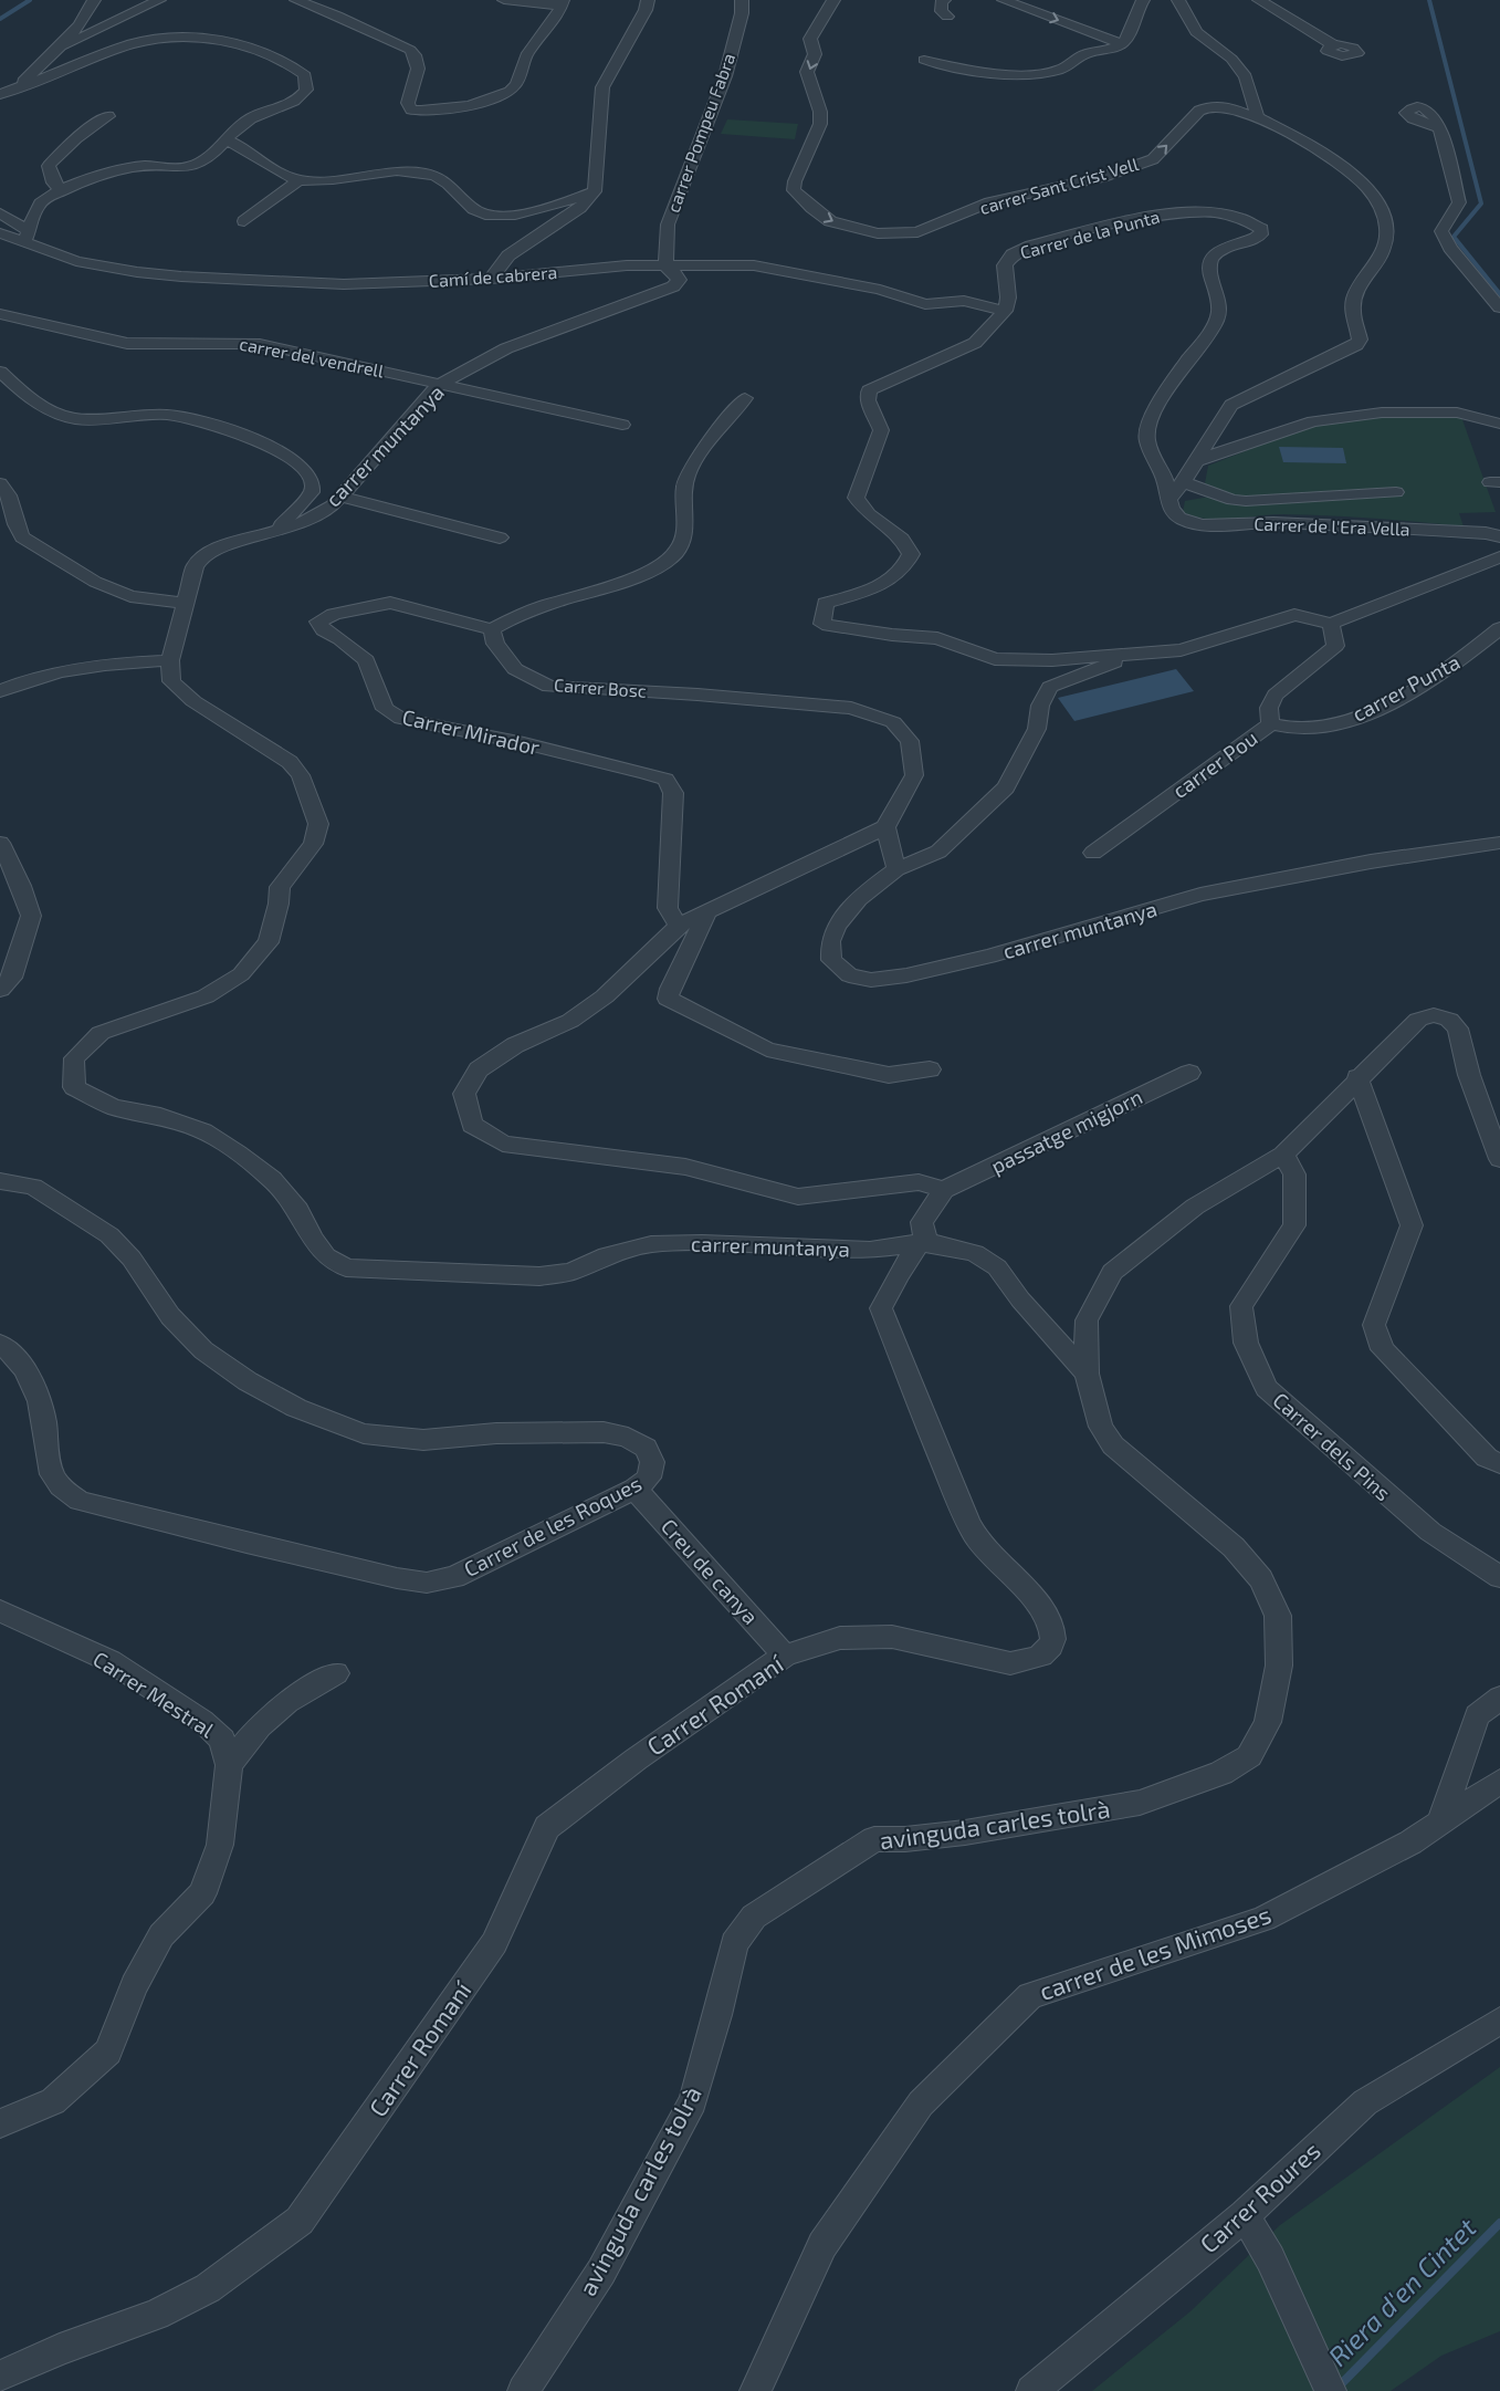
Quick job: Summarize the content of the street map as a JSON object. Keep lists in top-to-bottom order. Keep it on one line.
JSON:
{"streets":{"street":["carrer Pompeu Fabra","carrer Sant Crist Vell","Carrer de la Punta","Camí de cabrera","carrer del vendrell","carrer muntanya","Carrer de l'Era Vella","Carrer Bosc","carrer Punta","Carrer Mirador","carrer Pou","passatge migjorn","Carrer dels Pins","Carrer de les Roques","Creu de canya","Carrer Mestral","Carrer Romaní","avinguda carles tolrà","carrer de les Mimoses","Carrer Roures"]},"crossings":[["carrer Pompeu Fabra","Camí de cabrera"],["carrer Pompeu Fabra","carrer muntanya"],["Carrer de la Punta","Camí de cabrera"],["Carrer de la Punta","Carrer de l'Era Vella"],["Camí de cabrera","carrer muntanya"],["carrer del vendrell","carrer muntanya"],["carrer muntanya","Carrer Romaní"],["Carrer Bosc","Carrer Mirador"],["carrer Punta","carrer Pou"],["Carrer de les Roques","Creu de canya"],["Creu de canya","Carrer Romaní"]],"water":["Riera d'en Cintet"]}
